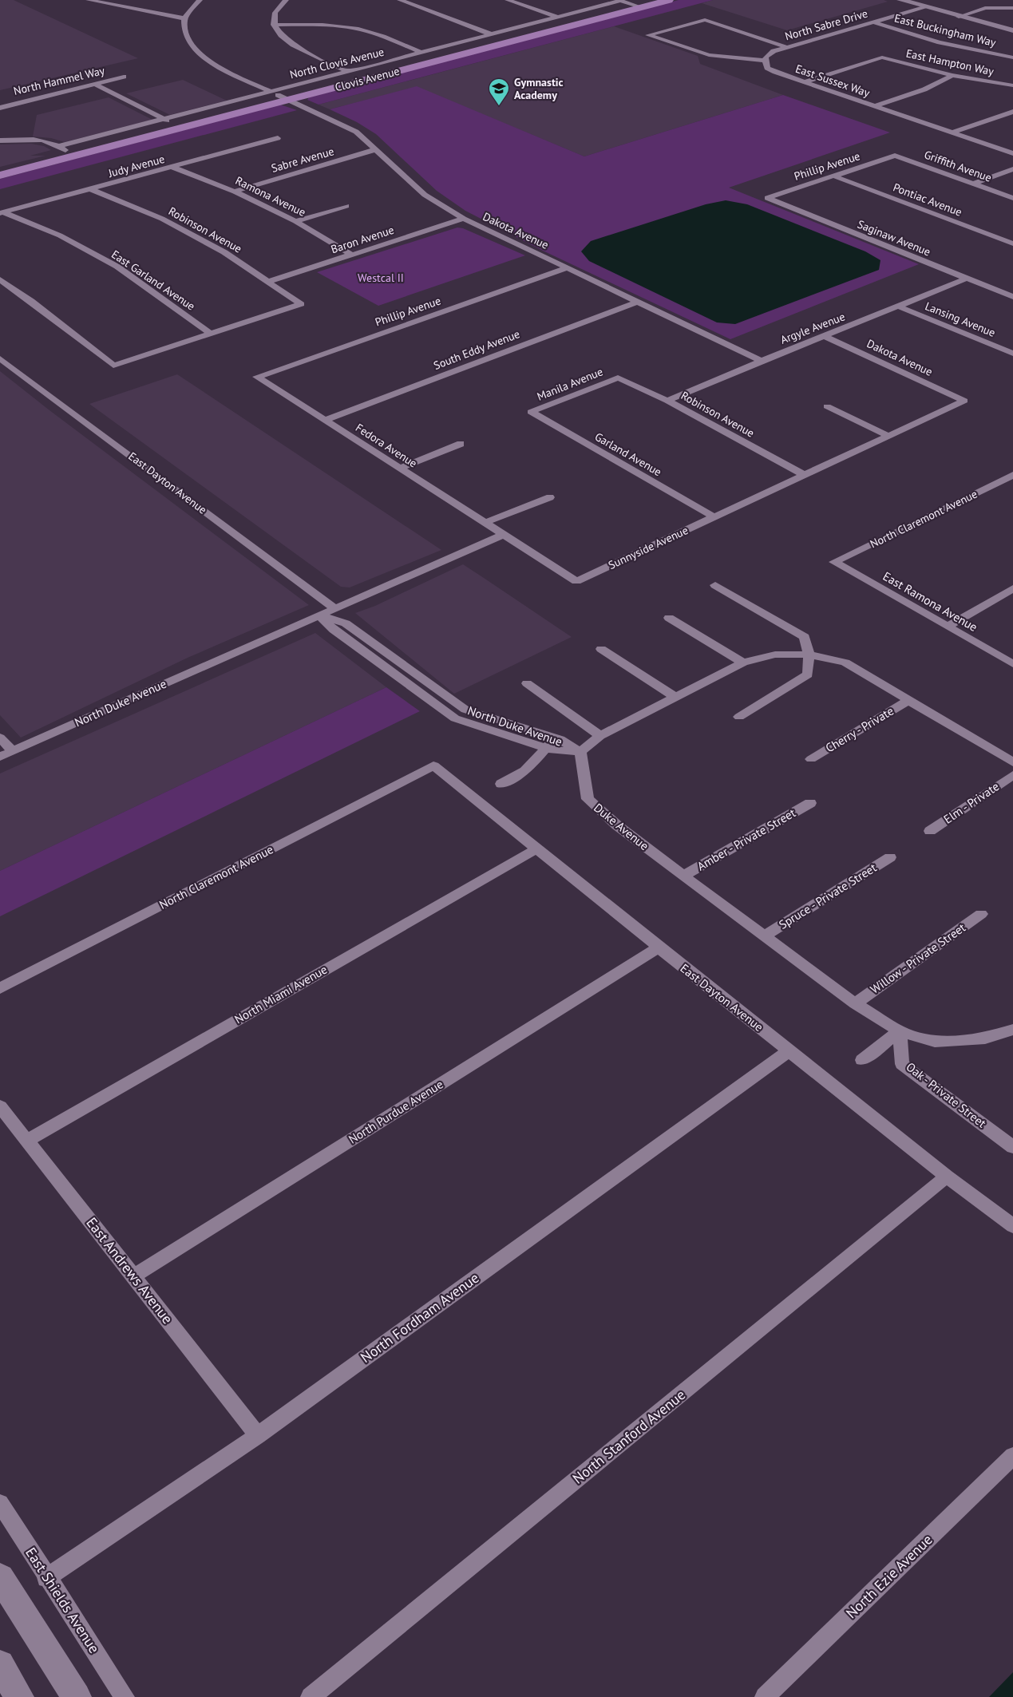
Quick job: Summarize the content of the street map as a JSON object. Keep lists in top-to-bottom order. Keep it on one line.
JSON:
{"streets":{"main road":["Clovis Avenue"],"street":["North Sabre Drive","East Buckingham Way","East Hampton Way","North Clovis Avenue","North Hammel Way","East Sussex Way","Sabre Avenue","Judy Avenue","Phillip Avenue","Griffith Avenue","Ramona Avenue","Pontiac Avenue","Robinson Avenue","Dakota Avenue","Saginaw Avenue","Baron Avenue","East Garland Avenue","Lansing Avenue","Argyle Avenue","South Eddy Avenue","Manila Avenue","Fedora Avenue","Garland Avenue","East Dayton Avenue","North Claremont Avenue","Sunnyside Avenue","East Ramona Avenue","North Duke Avenue","Cherry - Private","Elm - Private","Duke Avenue","Amber - Private Street","Spruce - Private Street","Willow - Private Street","North Miami Avenue","Oak - Private Street","North Purdue Avenue","East Andrews Avenue","North Fordham Avenue","North Stanford Avenue","North Ezie Avenue","East Shields Avenue"]},"crossings":[["North Sabre Drive","East Buckingham Way"],["North Sabre Drive","East Sussex Way"],["East Hampton Way","East Sussex Way"],["North Clovis Avenue","Clovis Avenue"],["North Clovis Avenue","Dakota Avenue"],["Clovis Avenue","Dakota Avenue"],["Sabre Avenue","Ramona Avenue"],["Sabre Avenue","Dakota Avenue"],["Judy Avenue","Ramona Avenue"],["Judy Avenue","Robinson Avenue"],["Judy Avenue","East Garland Avenue"],["Phillip Avenue","Griffith Avenue"],["Phillip Avenue","Pontiac Avenue"],["Phillip Avenue","Dakota Avenue"],["Phillip Avenue","Saginaw Avenue"],["Phillip Avenue","Fedora Avenue"],["Ramona Avenue","Baron Avenue"],["Robinson Avenue","Baron Avenue"],["Robinson Avenue","East Garland Avenue"],["Robinson Avenue","Argyle Avenue"],["Robinson Avenue","Manila Avenue"],["Robinson Avenue","Sunnyside Avenue"],["Dakota Avenue","Baron Avenue"],["Dakota Avenue","Argyle Avenue"],["Dakota Avenue","South Eddy Avenue"],["Dakota Avenue","Sunnyside Avenue"],["Saginaw Avenue","Argyle Avenue"],["Lansing Avenue","Argyle Avenue"],["South Eddy Avenue","Fedora Avenue"],["Manila Avenue","Garland Avenue"],["Fedora Avenue","Sunnyside Avenue"],["Garland Avenue","Sunnyside Avenue"],["East Dayton Avenue","North Claremont Avenue"],["East Dayton Avenue","North Duke Avenue"],["East Dayton Avenue","North Miami Avenue"],["East Dayton Avenue","North Purdue Avenue"],["East Dayton Avenue","North Fordham Avenue"],["East Dayton Avenue","North Stanford Avenue"],["North Claremont Avenue","East Ramona Avenue"],["North Duke Avenue","Duke Avenue"],["Duke Avenue","Amber - Private Street"],["Duke Avenue","Spruce - Private Street"],["Duke Avenue","Willow - Private Street"],["Duke Avenue","Oak - Private Street"],["North Miami Avenue","East Andrews Avenue"],["North Purdue Avenue","East Andrews Avenue"],["East Andrews Avenue","North Fordham Avenue"],["North Fordham Avenue","East Shields Avenue"]],"parks":["Westcal II"],"places":{"school or university":["Gymnastic Academy"]}}
